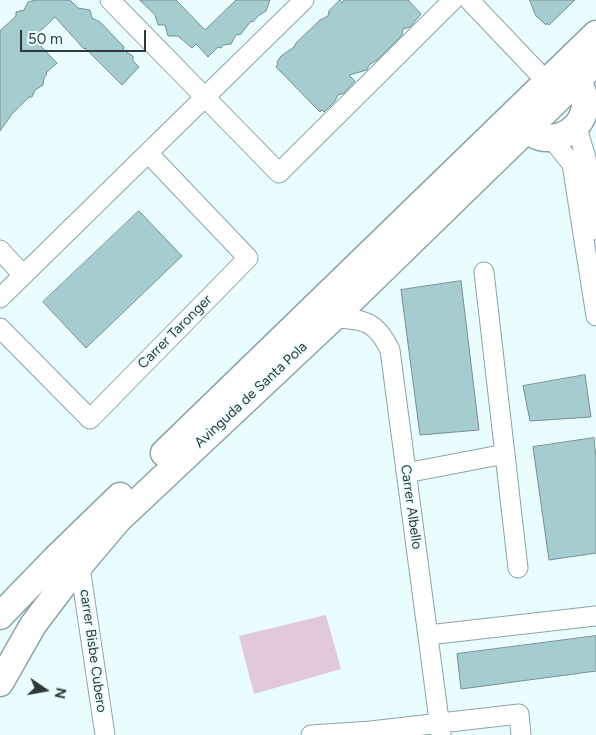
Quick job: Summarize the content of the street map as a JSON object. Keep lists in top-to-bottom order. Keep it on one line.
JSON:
{"streets":{"main road":["Avinguda de Santa Pola"],"street":["Carrer Taronger","Carrer Albello","carrer Bisbe Cubero"]},"crossings":[["Avinguda de Santa Pola","Carrer Albello"],["Avinguda de Santa Pola","carrer Bisbe Cubero"]],"scale_bar":"50 m","north":"right"}
